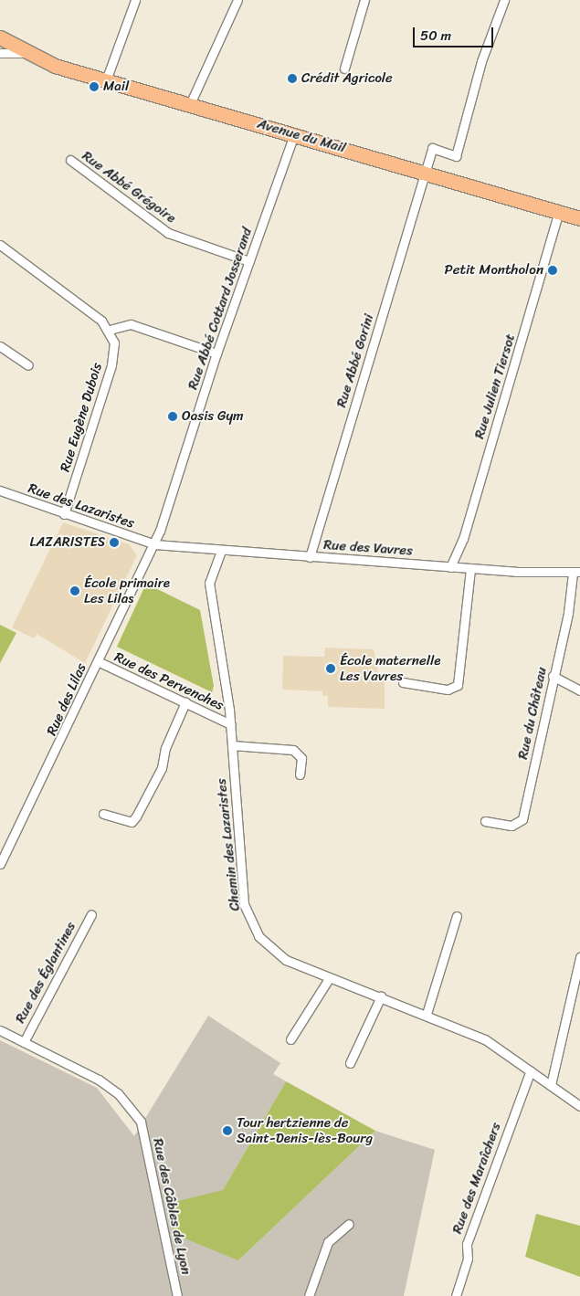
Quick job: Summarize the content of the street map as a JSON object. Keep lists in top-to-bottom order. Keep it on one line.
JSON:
{"streets":{"main road":["Avenue du Mail"],"street":["Rue Abbé Grégoire","Rue Abbé Cottard Josserand","Rue Abbé Gorini","Rue Julien Tiersot","Rue Eugène Dubois","Rue des Lazaristes","Rue des Vavres","Rue des Pervenches","Rue des Lilas","Rue du Château","Chemin des Lazaristes","Rue des Églantines","Rue des Maraîchers","Rue des Câbles de Lyon"]},"crossings":[["Avenue du Mail","Rue Abbé Cottard Josserand"],["Avenue du Mail","Rue Abbé Gorini"],["Avenue du Mail","Rue Julien Tiersot"],["Rue Abbé Grégoire","Rue Abbé Cottard Josserand"],["Rue Abbé Cottard Josserand","Rue des Lazaristes"],["Rue Abbé Cottard Josserand","Rue des Vavres"],["Rue Abbé Cottard Josserand","Rue des Lilas"],["Rue Abbé Gorini","Rue des Vavres"],["Rue Julien Tiersot","Rue des Vavres"],["Rue Eugène Dubois","Rue des Lazaristes"],["Rue des Lazaristes","Rue des Vavres"],["Rue des Lazaristes","Rue des Lilas"],["Rue des Vavres","Rue des Lilas"],["Rue des Vavres","Rue du Château"],["Rue des Vavres","Chemin des Lazaristes"],["Rue des Pervenches","Rue des Lilas"],["Rue des Pervenches","Chemin des Lazaristes"],["Chemin des Lazaristes","Rue des Maraîchers"],["Rue des Églantines","Rue des Câbles de Lyon"]],"places":["Crédit Agricole","Mail","Petit Montholon","Oasis Gym","LAZARISTES","École primaire Les Lilas","École maternelle Les Vavres","Tour hertzienne de Saint-Denis-lès-Bourg"],"scale_bar":"50 m"}
